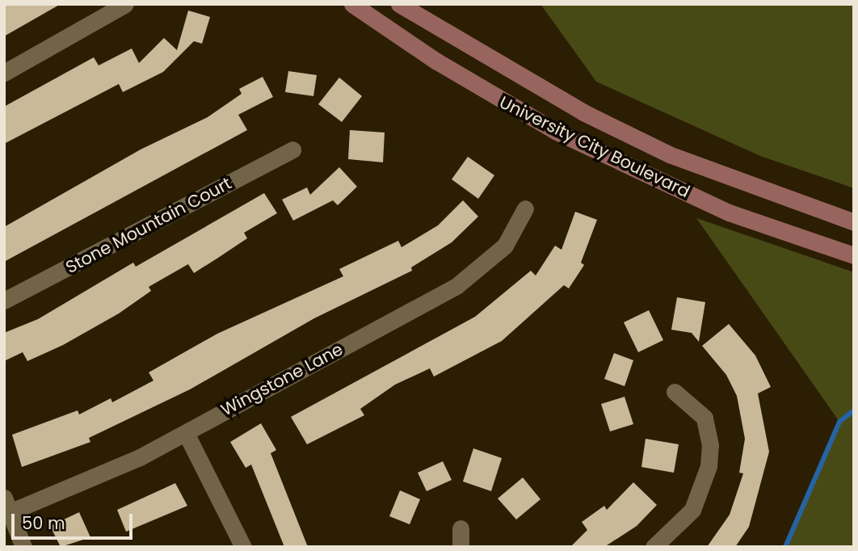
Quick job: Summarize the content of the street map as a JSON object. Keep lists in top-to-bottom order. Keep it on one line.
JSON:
{"streets":{"main road":["University City Boulevard"],"street":["Stone Mountain Court","Wingstone Lane"]},"scale_bar":"50 m"}
